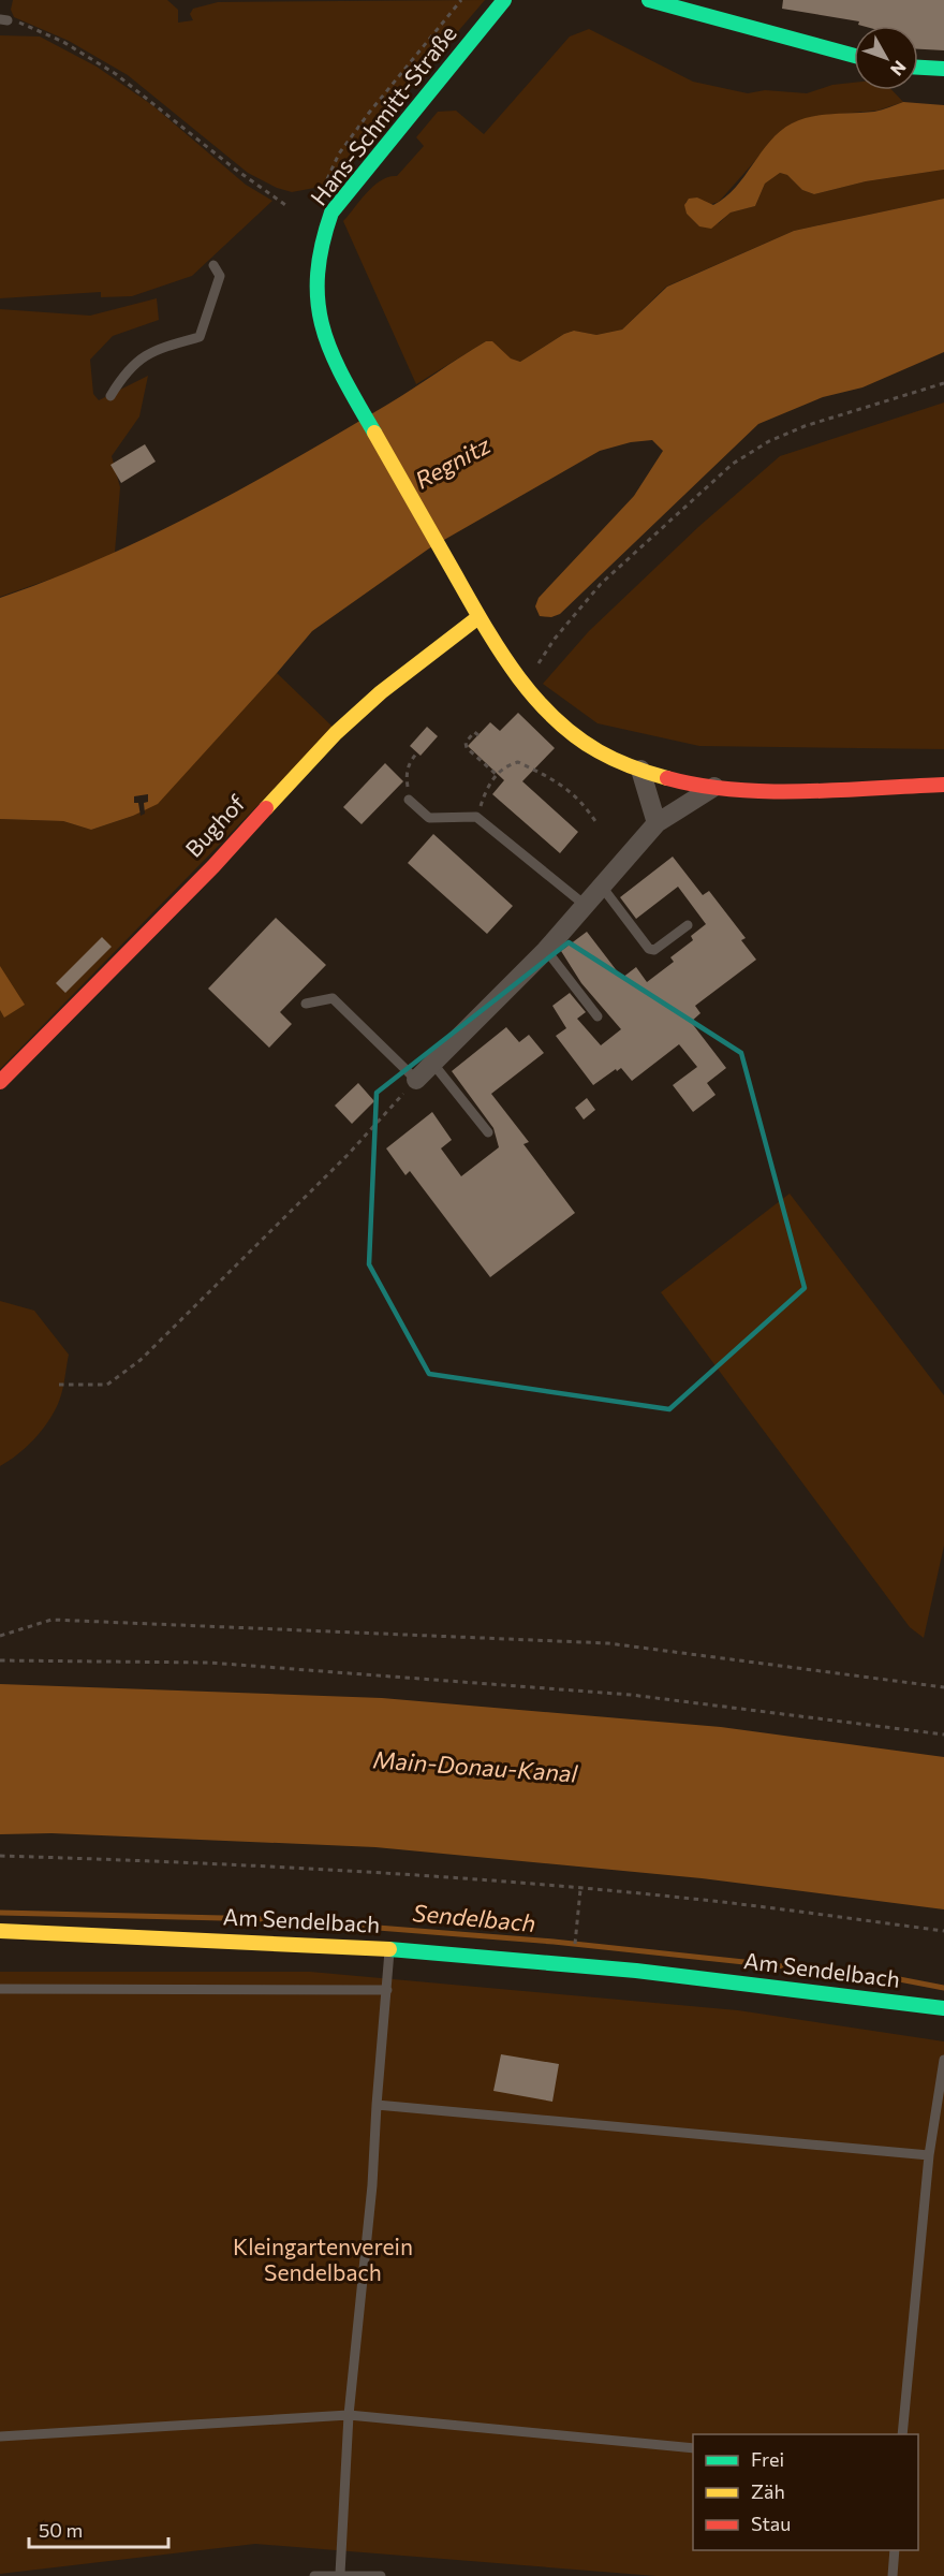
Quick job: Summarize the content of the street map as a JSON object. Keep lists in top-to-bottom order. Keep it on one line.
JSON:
{"streets":{"street":["Hans-Schmitt-Straße","Bughof","Am Sendelbach"]},"crossings":[["Hans-Schmitt-Straße","Bughof"]],"water":["Regnitz","Main-Donau-Kanal","Sendelbach"],"parks":["Kleingartenverein Sendelbach"],"legend":["Frei","Zäh","Stau"],"scale_bar":"50 m","north":"bottom right"}
